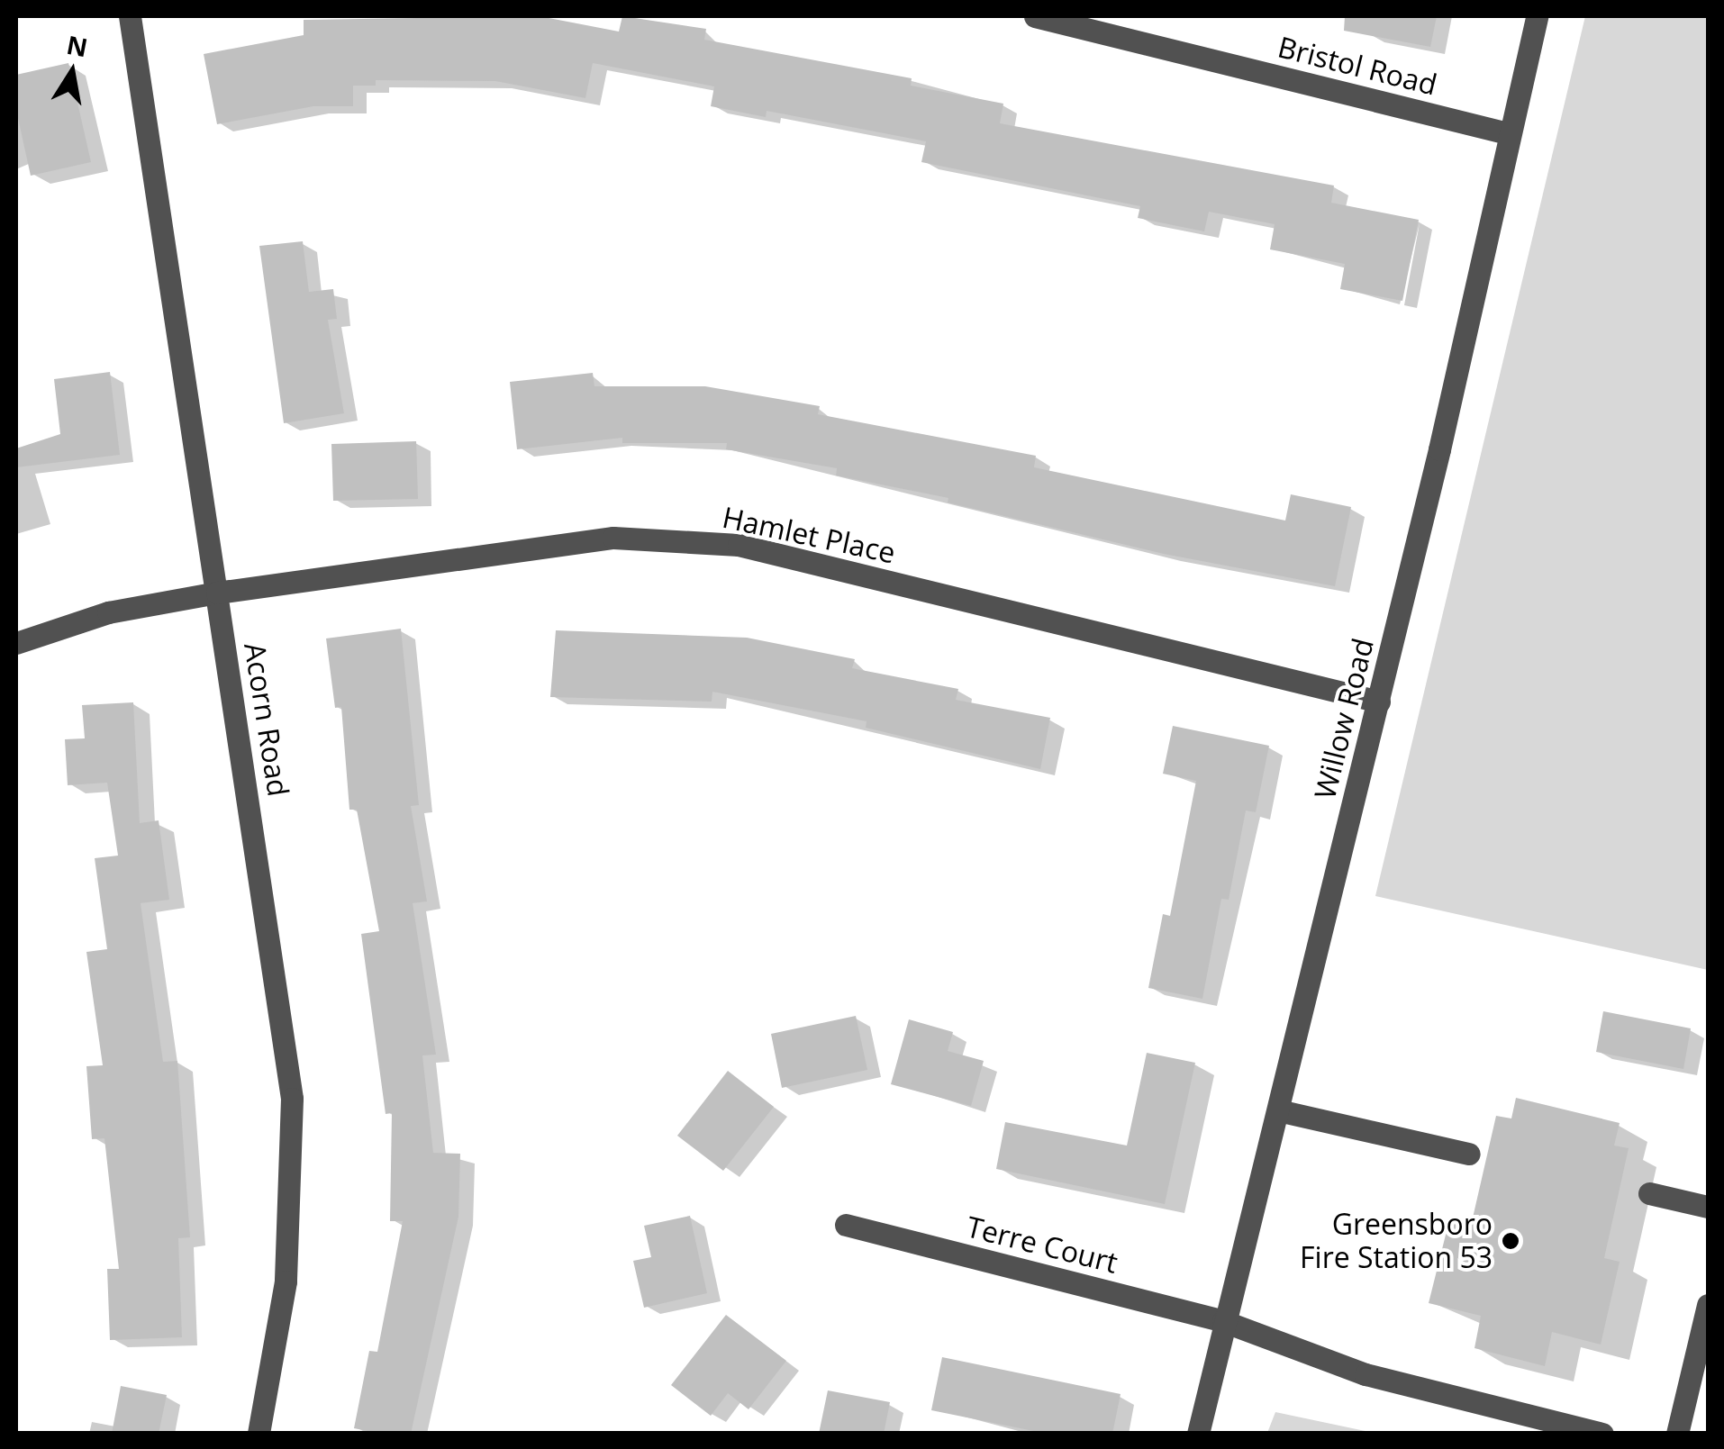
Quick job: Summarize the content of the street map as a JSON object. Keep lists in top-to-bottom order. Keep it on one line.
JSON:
{"streets":{"street":["Bristol Road","Hamlet Place","Willow Road","Acorn Road","Terre Court"]},"crossings":[["Bristol Road","Willow Road"],["Hamlet Place","Willow Road"],["Hamlet Place","Acorn Road"],["Willow Road","Terre Court"]],"places":["Greensboro Fire Station 53"],"north":"top"}
